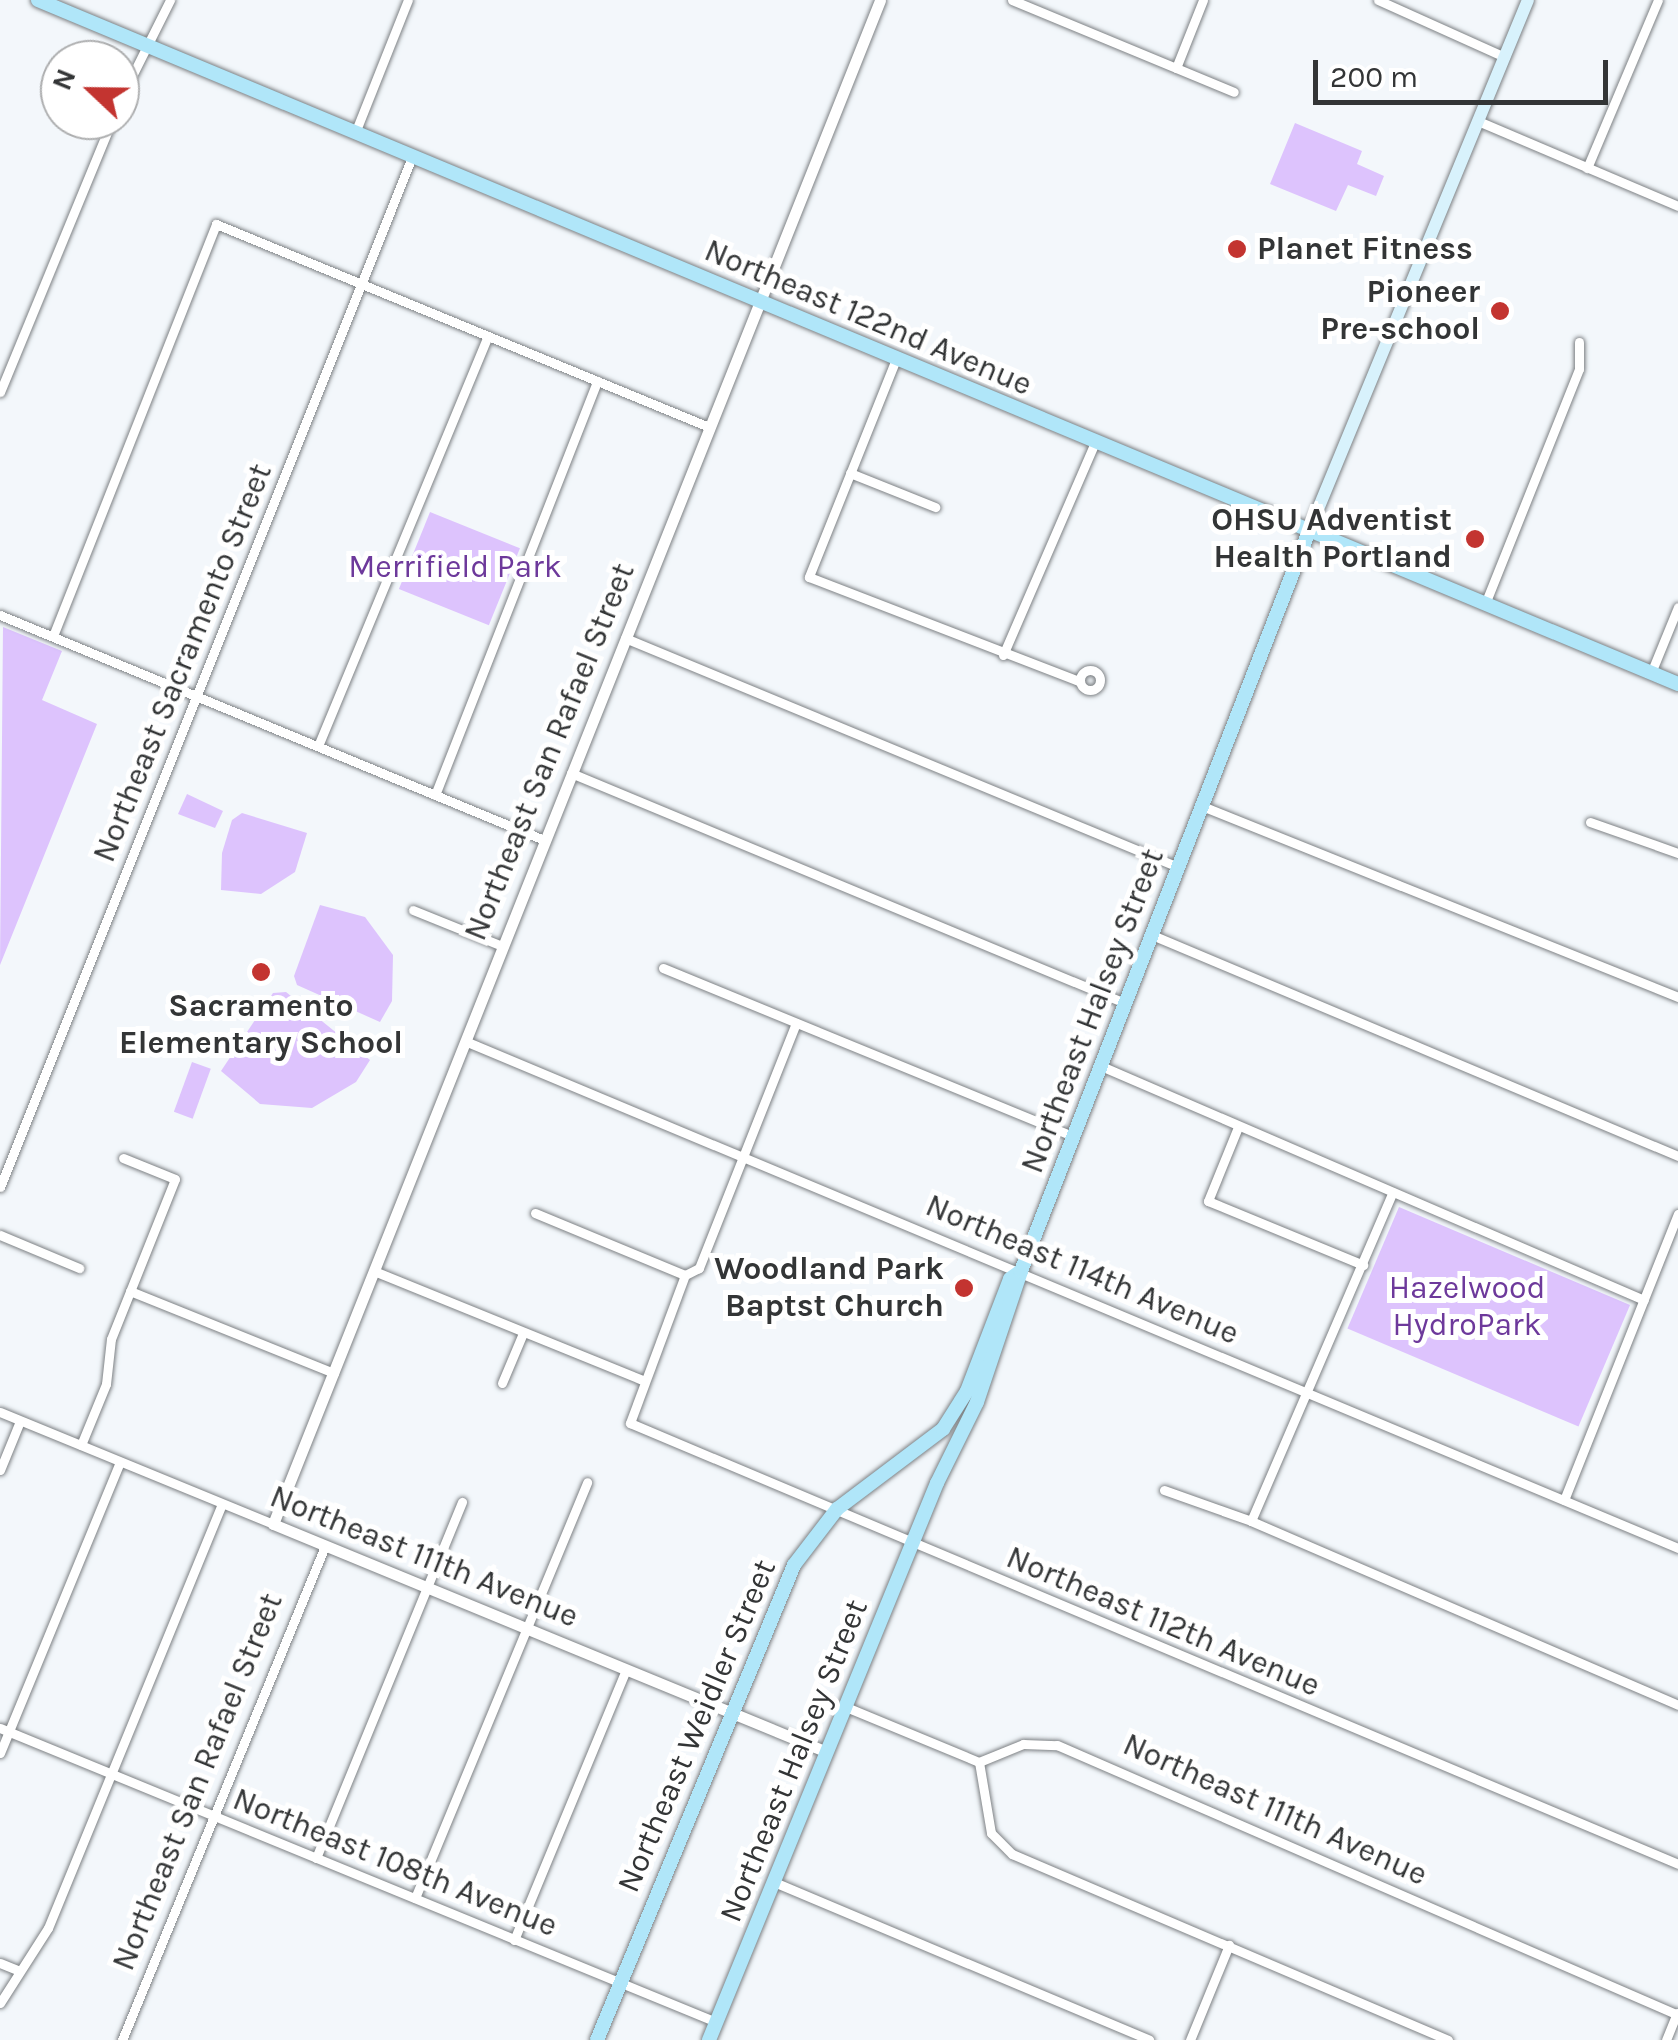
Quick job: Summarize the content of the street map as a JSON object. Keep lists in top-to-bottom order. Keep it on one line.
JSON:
{"streets":{"main road":["Northeast 122nd Avenue","Northeast Halsey Street","Northeast Weidler Street"],"street":["Northeast Sacramento Street","Northeast San Rafael Street","Northeast 114th Avenue","Northeast 111th Avenue","Northeast 112th Avenue","Northeast 108th Avenue"]},"crossings":[["Northeast 122nd Avenue","Northeast Sacramento Street"],["Northeast 122nd Avenue","Northeast San Rafael Street"],["Northeast 122nd Avenue","Northeast Halsey Street"],["Northeast San Rafael Street","Northeast 114th Avenue"],["Northeast San Rafael Street","Northeast 111th Avenue"],["Northeast San Rafael Street","Northeast 108th Avenue"],["Northeast Halsey Street","Northeast 114th Avenue"],["Northeast Halsey Street","Northeast 111th Avenue"],["Northeast Halsey Street","Northeast 112th Avenue"],["Northeast Halsey Street","Northeast Weidler Street"],["Northeast Halsey Street","Northeast 108th Avenue"],["Northeast 114th Avenue","Northeast Weidler Street"],["Northeast 111th Avenue","Northeast Weidler Street"],["Northeast 112th Avenue","Northeast Weidler Street"],["Northeast Weidler Street","Northeast 108th Avenue"]],"parks":["Merrifield Park","Hazelwood HydroPark"],"places":["Planet Fitness","Pioneer Pre-school","OHSU Adventist Health Portland","Sacramento Elementary School","Woodland Park Baptst Church"],"scale_bar":"200 m","north":"left"}
